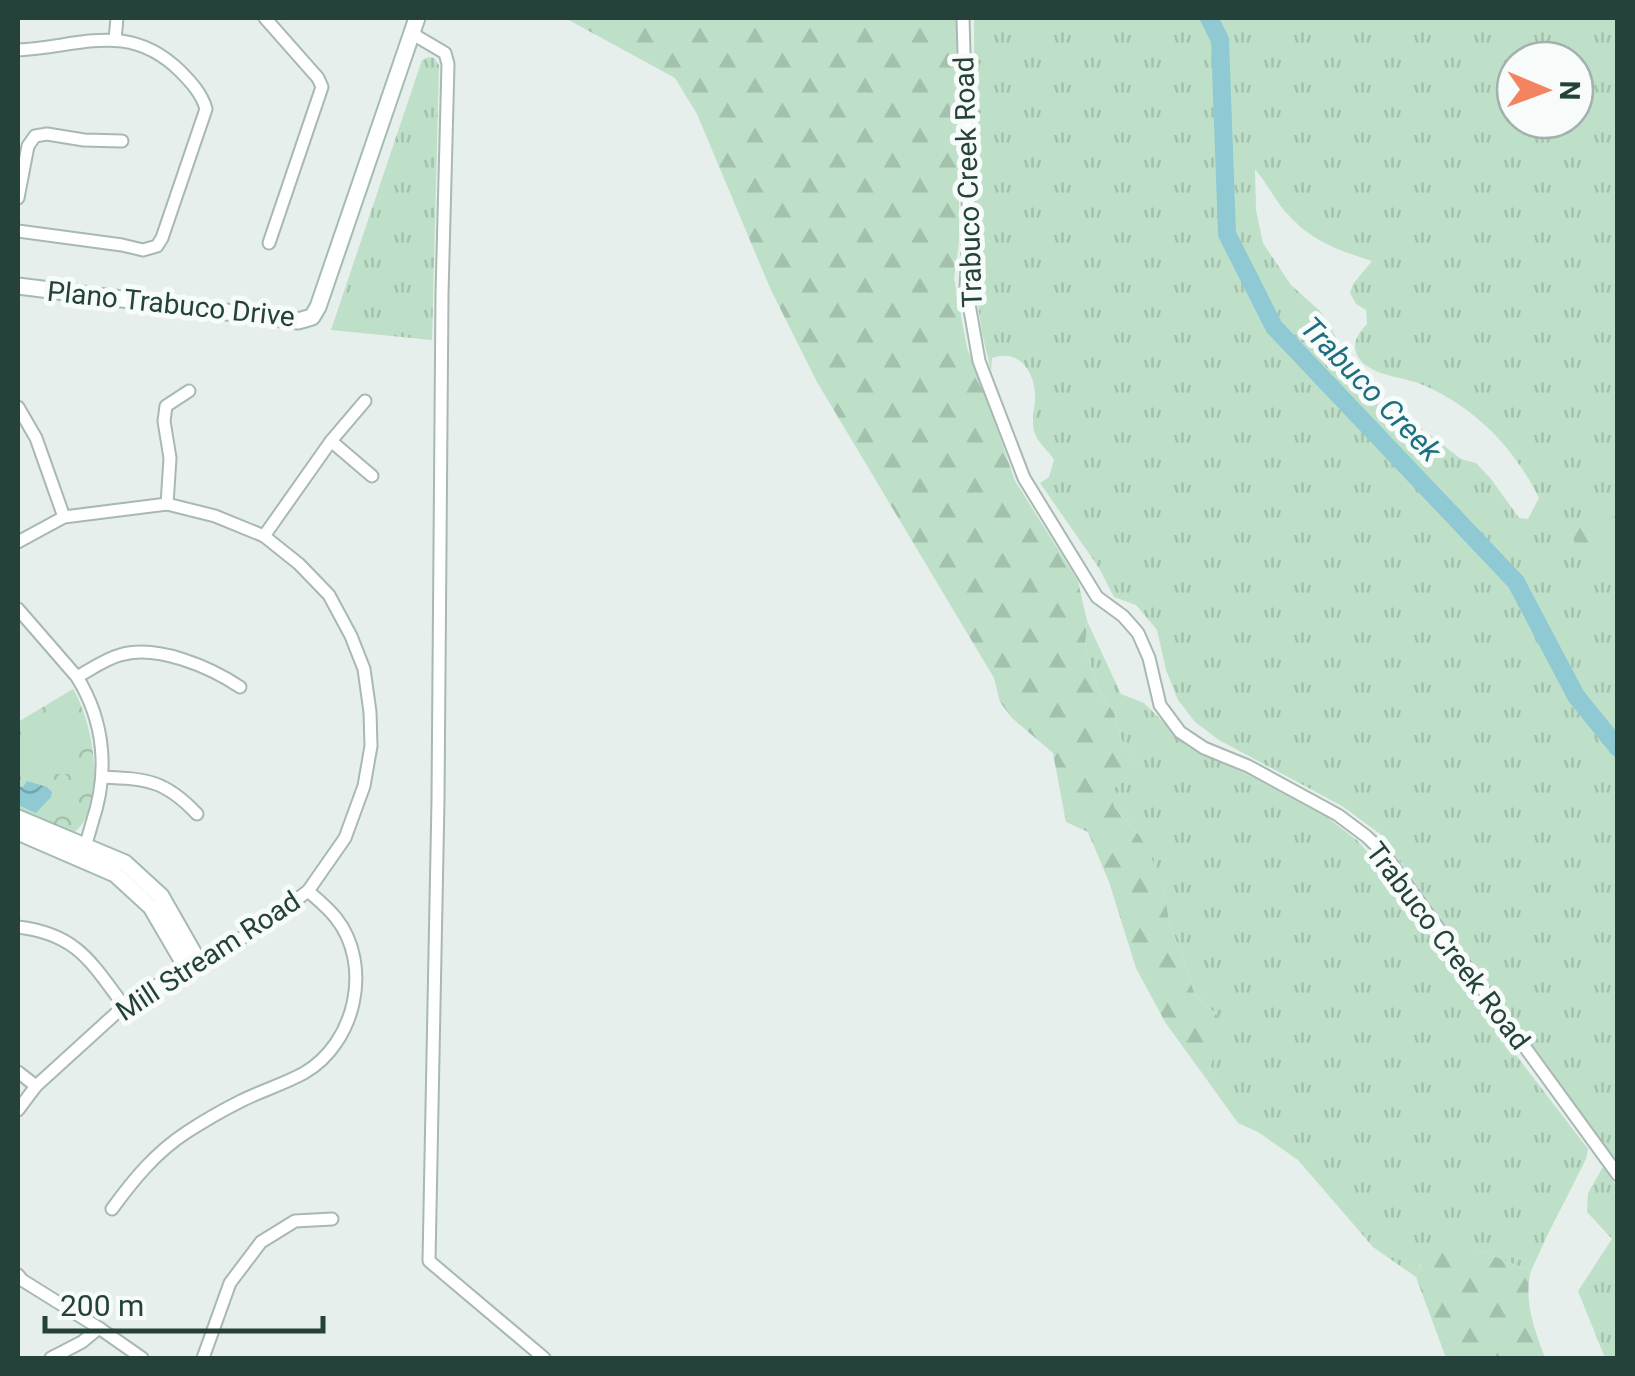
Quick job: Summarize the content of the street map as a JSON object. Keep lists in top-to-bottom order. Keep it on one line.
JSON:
{"streets":{"main road":["Plano Trabuco Drive"],"street":["Trabuco Creek Road","Mill Stream Road"]},"water":["Trabuco Creek"],"scale_bar":"200 m","north":"right"}
